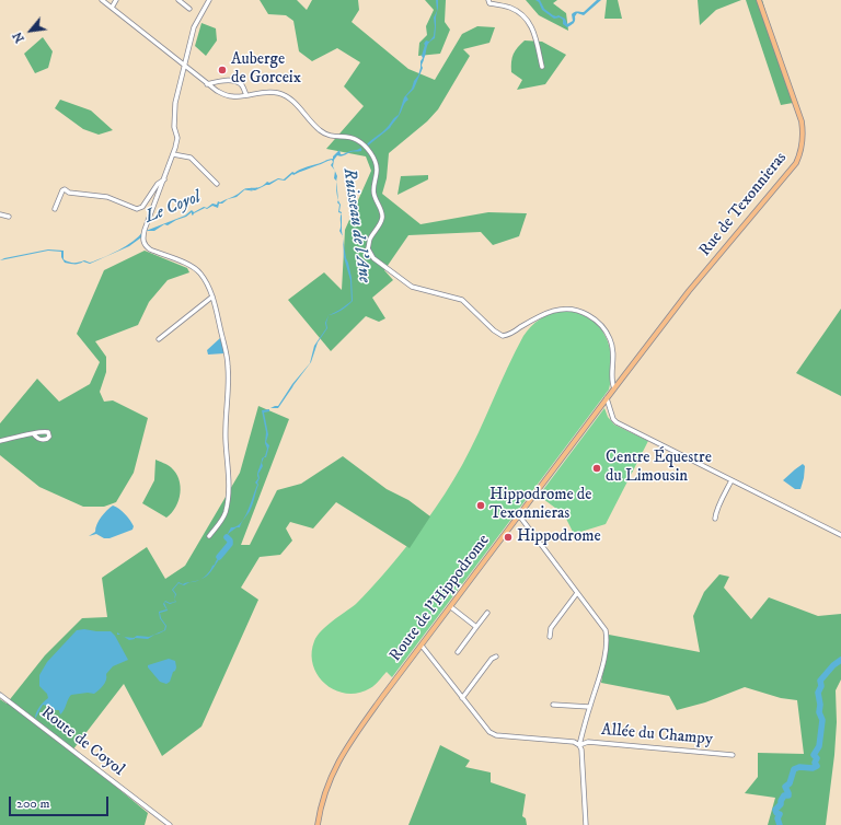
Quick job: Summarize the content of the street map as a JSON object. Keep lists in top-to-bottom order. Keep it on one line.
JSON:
{"streets":{"main road":["Rue de Texonnieras","Route de l'Hippodrome"],"street":["Allée du Champy","Route de Coyol"]},"crossings":[["Rue de Texonnieras","Route de l'Hippodrome"],["Route de l'Hippodrome","Allée du Champy"]],"water":["Le Coyol","Ruisseau de l'Ane"],"places":["Auberge de Gorceix","Centre Équestre du Limousin","Hippodrome de Texonnieras","Hippodrome"],"scale_bar":"200 m","north":"bottom left"}
